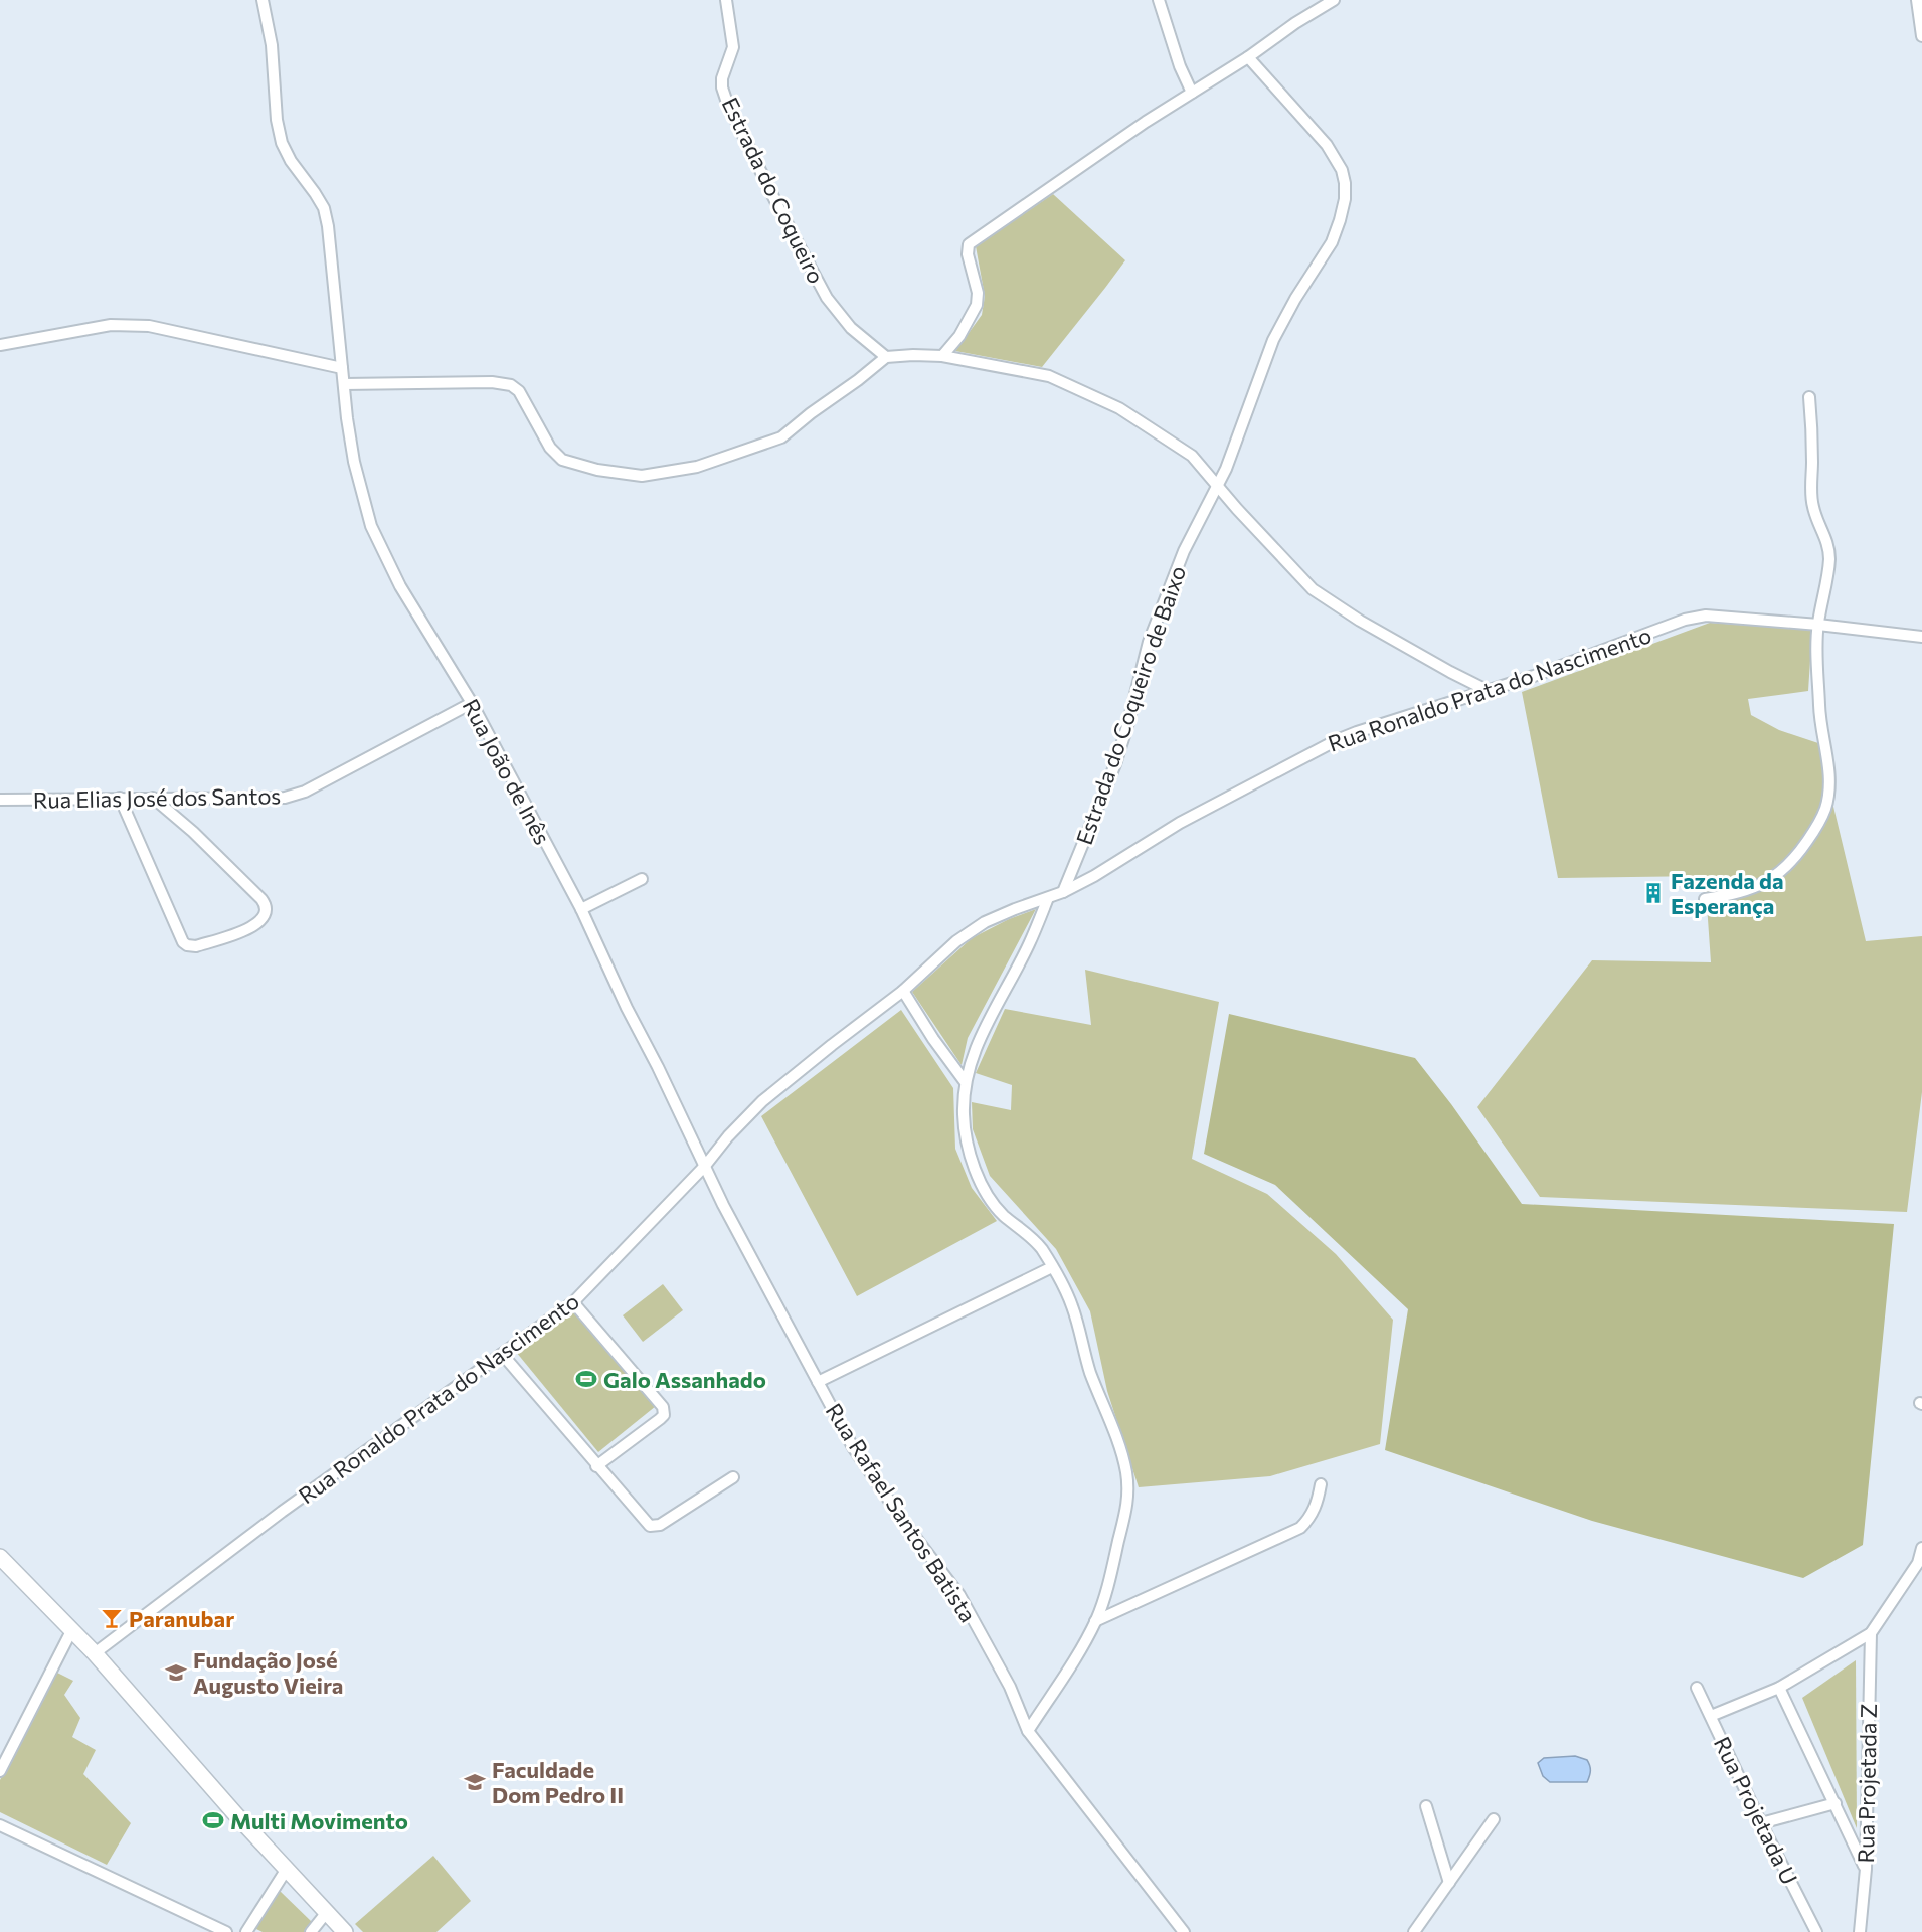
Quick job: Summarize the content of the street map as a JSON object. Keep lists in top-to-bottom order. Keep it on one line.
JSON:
{"streets":{"street":["Estrada do Coqueiro","Rua Ronaldo Prata do Nascimento","Estrada do Coqueiro de Baixo","Rua João de Inês","Rua Elias José dos Santos","Rua Rafael Santos Batista","Rua Projetada Z","Rua Projetada U"]},"crossings":[["Rua Ronaldo Prata do Nascimento","Estrada do Coqueiro de Baixo"],["Rua Ronaldo Prata do Nascimento","Rua João de Inês"],["Rua Ronaldo Prata do Nascimento","Rua Rafael Santos Batista"],["Rua João de Inês","Rua Elias José dos Santos"],["Rua João de Inês","Rua Rafael Santos Batista"]],"places":{"building":["Fazenda da Esperança"],"sports":["Galo Assanhado","Multi Movimento"],"bar":["Paranubar"],"school or university":["Fundação José Augusto Vieira","Faculdade Dom Pedro II"]}}
